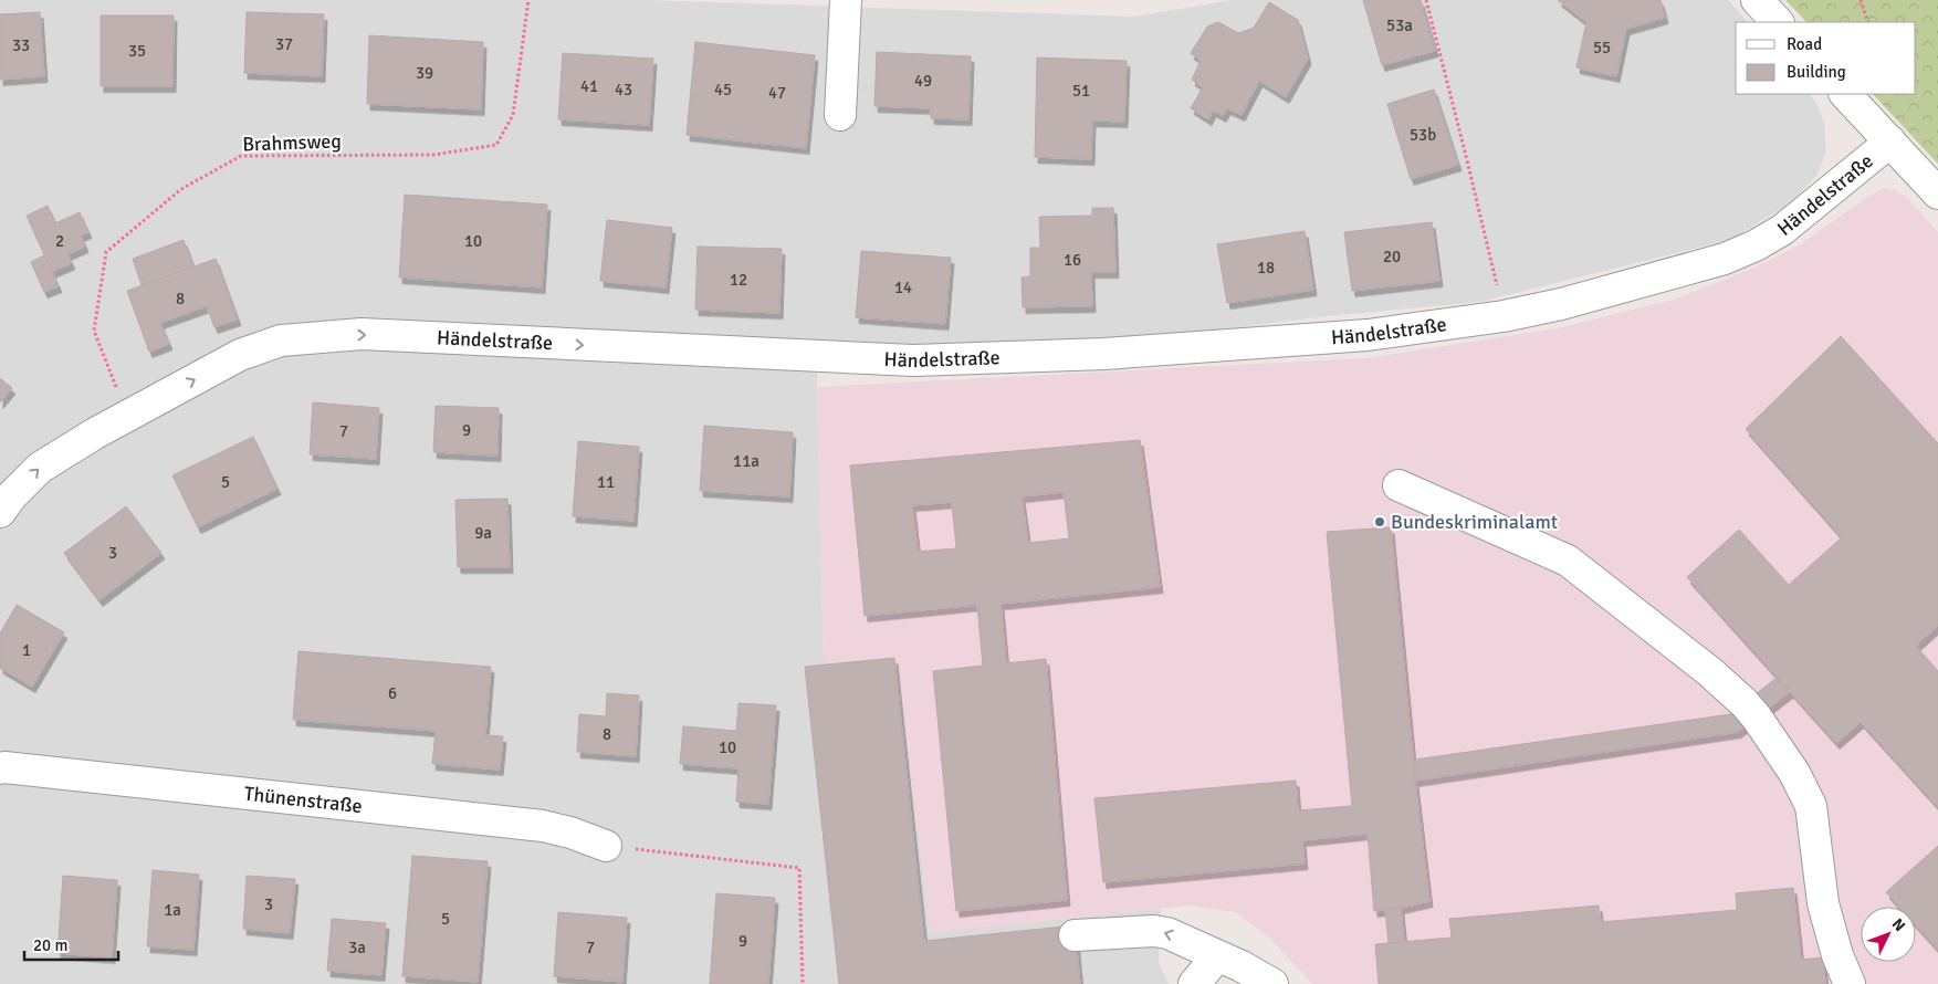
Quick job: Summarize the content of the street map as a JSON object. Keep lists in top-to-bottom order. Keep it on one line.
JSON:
{"streets":{"street":["Händelstraße","Thünenstraße"],"path":["Brahmsweg"]},"crossings":[["Brahmsweg","Händelstraße"]],"one_way":["Händelstraße"],"places":["Bundeskriminalamt"],"house_numbers":["53a","37","33","55","35","39","49","41","43","45","51","47","53b","2","10","20","16","18","12","14","8","9","7","11a","5","11","9a","3","1","6","8","10","3","1a","5","9","3a","7"],"legend":["Road","Building"],"scale_bar":"20 m","north":"top right"}
